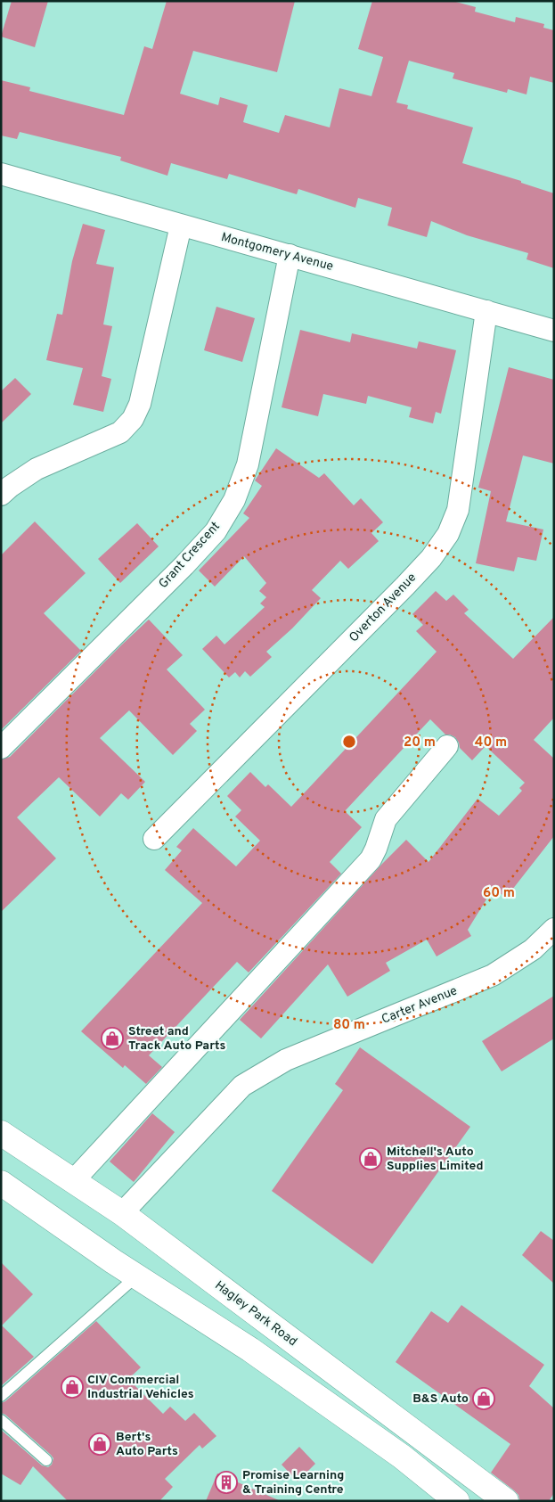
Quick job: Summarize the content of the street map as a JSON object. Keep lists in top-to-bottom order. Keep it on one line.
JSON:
{"streets":{"main road":["Hagley Park Road"],"street":["Montgomery Avenue","Grant Crescent","Overton Avenue","Carter Avenue"]},"crossings":[["Montgomery Avenue","Grant Crescent"],["Montgomery Avenue","Overton Avenue"],["Carter Avenue","Hagley Park Road"]],"places":{"shop":["Street and Track Auto Parts","Mitchell's Auto Supplies Limited","CIV Commercial Industrial Vehicles","B&S Auto","Bert's Auto Parts"],"building":["Promise Learning & Training Centre"]},"rings":["20 m","40 m","60 m","80 m"]}
